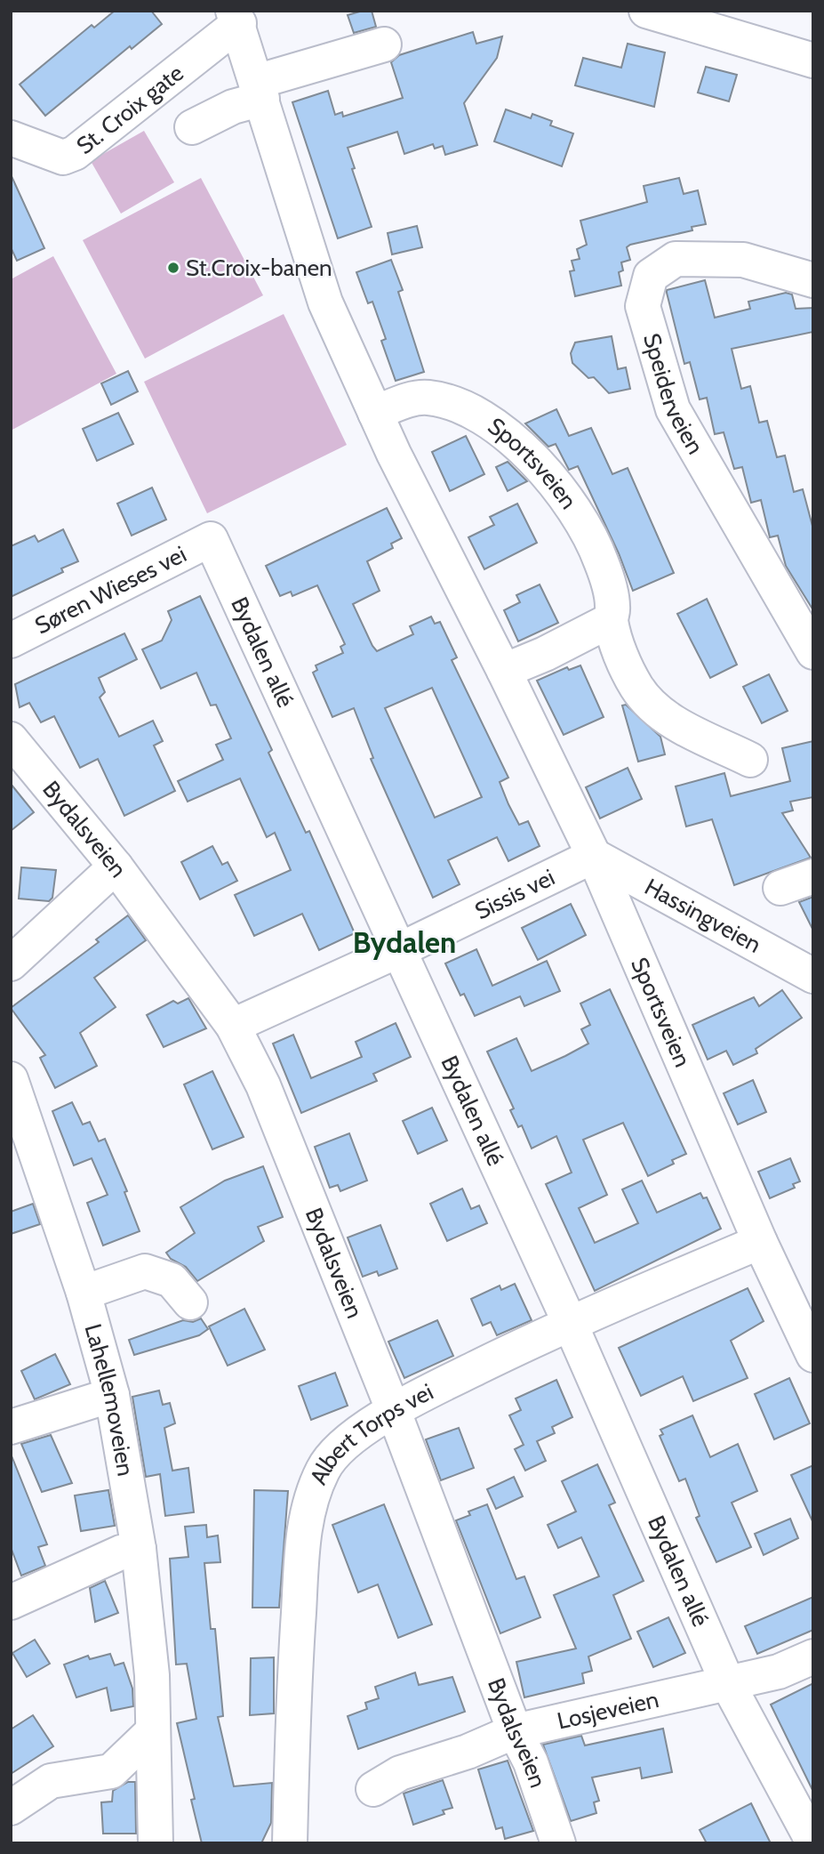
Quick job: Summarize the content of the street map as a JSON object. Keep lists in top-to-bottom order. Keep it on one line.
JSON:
{"streets":{"street":["St. Croix gate","Speiderveien","Sportsveien","Søren Wieses vei","Bydalen allé","Bydalsveien","Sissis vei","Hassingveien","Lahellemoveien","Albert Torps vei","Losjeveien"]},"crossings":[["St. Croix gate","Sportsveien"],["Sportsveien","Sissis vei"],["Sportsveien","Hassingveien"],["Sportsveien","Albert Torps vei"],["Søren Wieses vei","Bydalen allé"],["Bydalen allé","Sissis vei"],["Bydalen allé","Albert Torps vei"],["Bydalen allé","Losjeveien"],["Bydalsveien","Sissis vei"],["Bydalsveien","Albert Torps vei"],["Bydalsveien","Losjeveien"],["Sissis vei","Hassingveien"]],"districts":["Bydalen"],"places":["St.Croix-banen"]}
